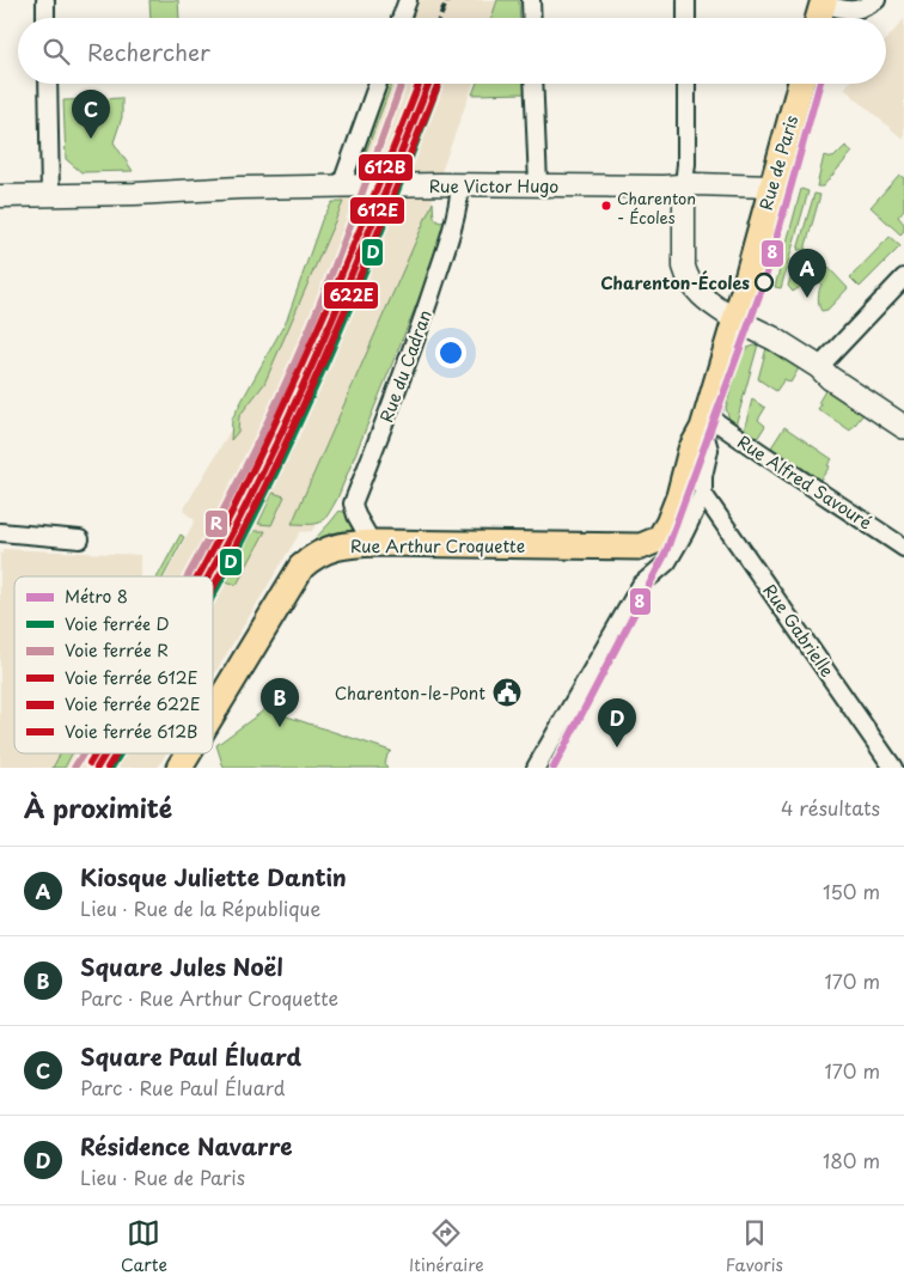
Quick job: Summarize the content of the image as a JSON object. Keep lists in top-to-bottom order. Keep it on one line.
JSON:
{"streets":{"main road":["Rue de Paris","Rue Arthur Croquette"],"street":["Rue Victor Hugo","Rue du Cadran","Rue Alfred Savouré","Rue Gabrielle"]},"crossings":[["Rue de Paris","Rue Victor Hugo"],["Rue de Paris","Rue Alfred Savouré"],["Rue de Paris","Rue Arthur Croquette"],["Rue de Paris","Rue Gabrielle"],["Rue Victor Hugo","Rue du Cadran"],["Rue du Cadran","Rue Arthur Croquette"],["Rue Alfred Savouré","Rue Arthur Croquette"]],"places":{"other":["Charenton - Écoles","Charenton-Écoles"],"public building":["Charenton-le-Pont"]},"lines":["metro line 8","rail line D","rail line R","rail line 612E","rail line 622E","rail line 612B"],"legend":["Métro 8","Voie ferrée D","Voie ferrée R","Voie ferrée 612E","Voie ferrée 622E","Voie ferrée 612B"],"page":{"search":"Rechercher","pins":["C","A","B","D"],"heading":["À proximité","4 résultats"],"list":[{"mark":"A","name":"Kiosque Juliette Dantin","note":"Lieu · Rue de la République","value":"150 m"},{"mark":"B","name":"Square Jules Noël","note":"Parc · Rue Arthur Croquette","value":"170 m"},{"mark":"C","name":"Square Paul Éluard","note":"Parc · Rue Paul Éluard","value":"170 m"},{"mark":"D","name":"Résidence Navarre","note":"Lieu · Rue de Paris","value":"180 m"}],"nav":["Carte","Itinéraire","Favoris"]}}
